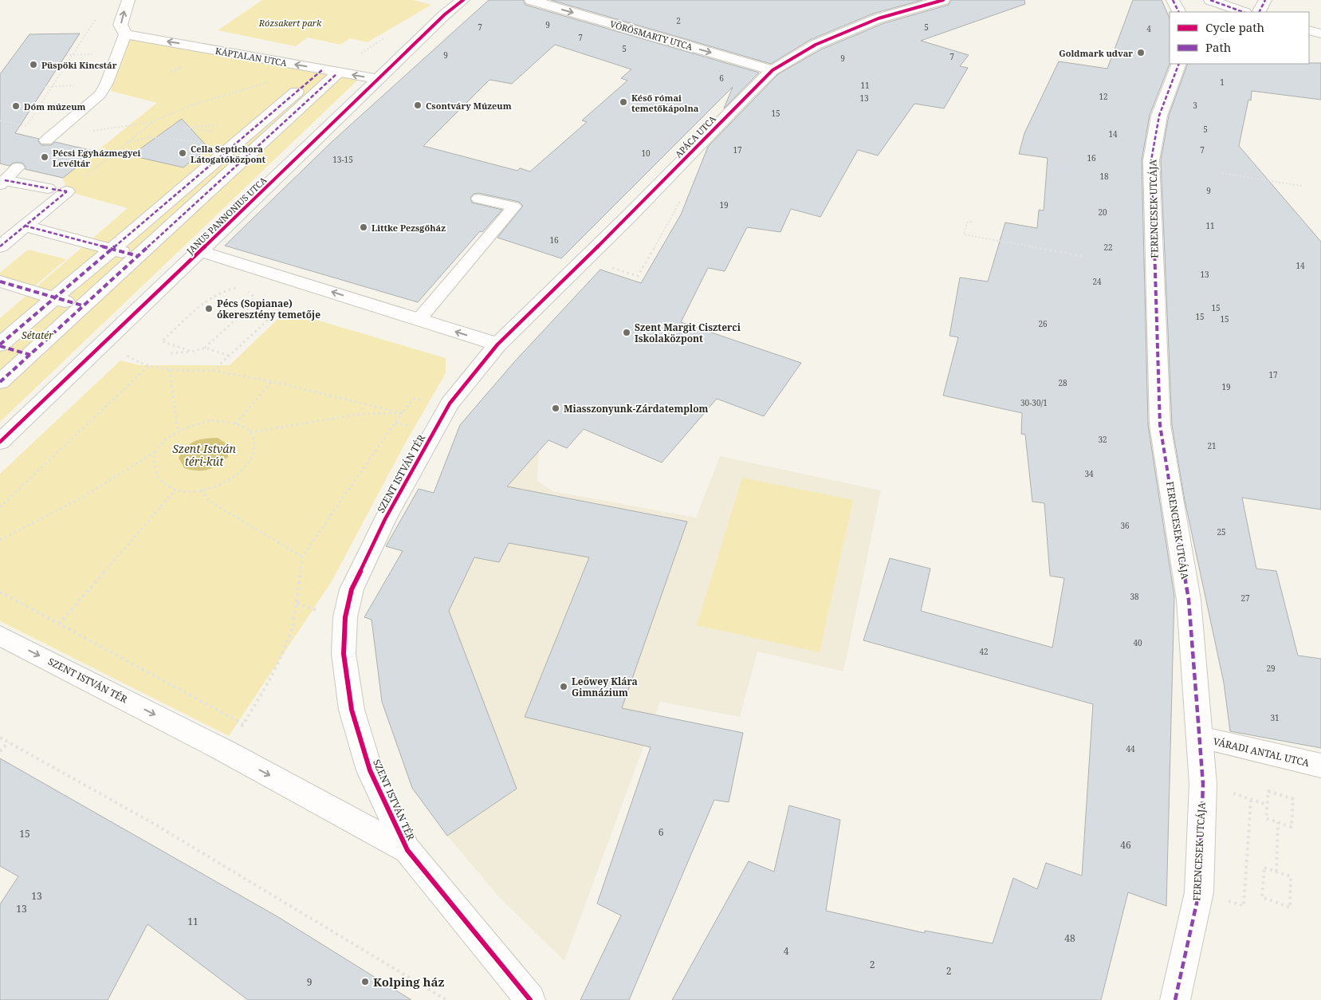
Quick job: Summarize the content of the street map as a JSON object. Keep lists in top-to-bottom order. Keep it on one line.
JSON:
{"streets":{"street":["VÖRÖSMARTY UTCA","KÁPTALAN UTCA","APÁCA UTCA","FERENCESEK UTCÁJA","JANUS PANNONIUS UTCA","SZENT ISTVÁN TÉR","VÁRADI ANTAL UTCA"]},"crossings":[["VÖRÖSMARTY UTCA","APÁCA UTCA"],["KÁPTALAN UTCA","JANUS PANNONIUS UTCA"],["APÁCA UTCA","SZENT ISTVÁN TÉR"],["FERENCESEK UTCÁJA","VÁRADI ANTAL UTCA"]],"one_way":["VÖRÖSMARTY UTCA","KÁPTALAN UTCA","SZENT ISTVÁN TÉR"],"water":["Szent István téri-kút"],"parks":["Rózsakert park","Sétatér"],"places":["Goldmark udvar","Püspöki Kincstár","Késő római temetőkápolna","Csontváry Múzeum","Dóm múzeum","Cella Septichora Látogatóközpont","Pécsi Egyházmegyei Levéltár","Littke Pezsgőház","Pécs (Sopianae) ókeresztény temetője","Szent Margit Ciszterci Iskolaközpont","Miasszonyunk-Zárdatemplom","Leőwey Klára Gimnázium","Kolping ház"],"house_numbers":["2","9","7","5","4","7","5","9","7","9","6","1","11","12","13","3","15","5","14","17","7","10","16","13-15","18","9","19","20","11","16","22","14","13","24","15","15","15","26","17","28","19","30-30/1","32","21","34","36","25","38","27","40","42","29","31","44","6","15","46","13","13","11","48","4","2","2","9"],"legend":["Cycle path","Path"]}
